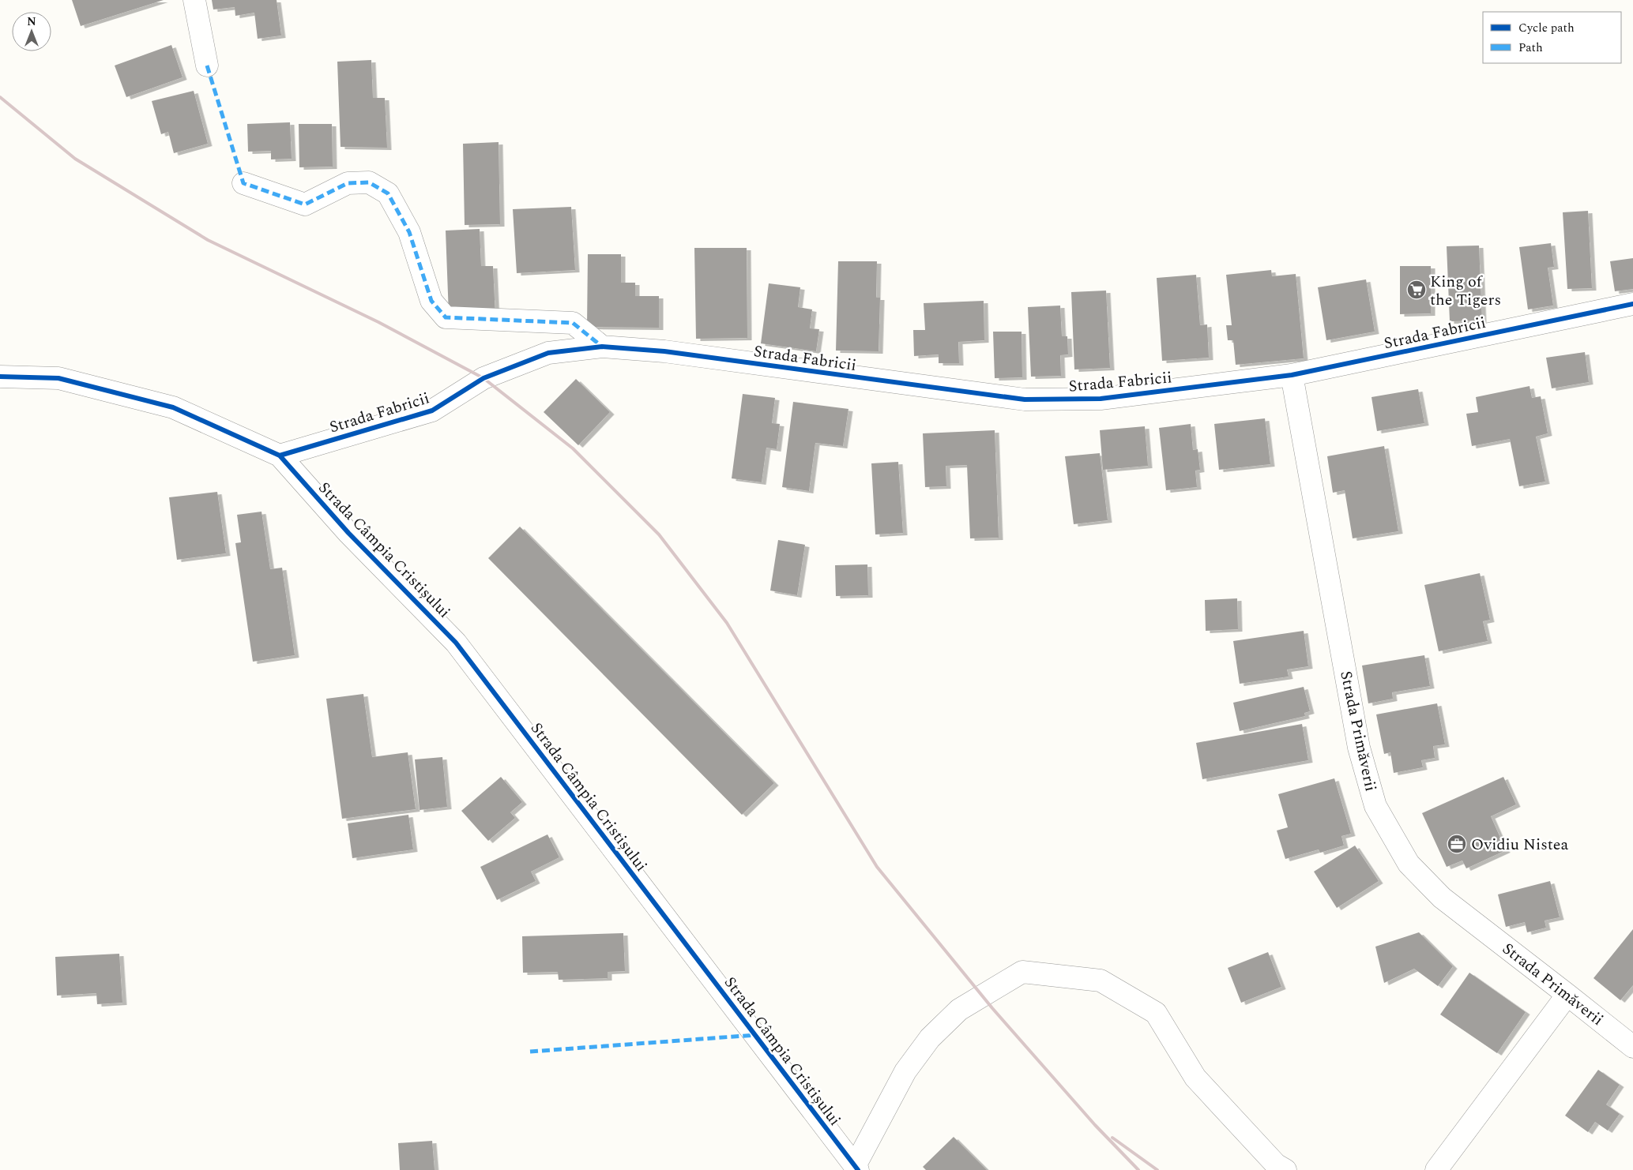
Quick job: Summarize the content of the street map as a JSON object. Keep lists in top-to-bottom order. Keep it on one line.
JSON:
{"streets":{"street":["Strada Fabricii","Strada Câmpia Cristișului","Strada Primăverii"]},"crossings":[["Strada Fabricii","Strada Câmpia Cristișului"],["Strada Fabricii","Strada Primăverii"]],"places":{"supermarket":["King of the Tigers"],"office":["Ovidiu Nistea"]},"legend":["Cycle path","Path"],"north":"top"}
